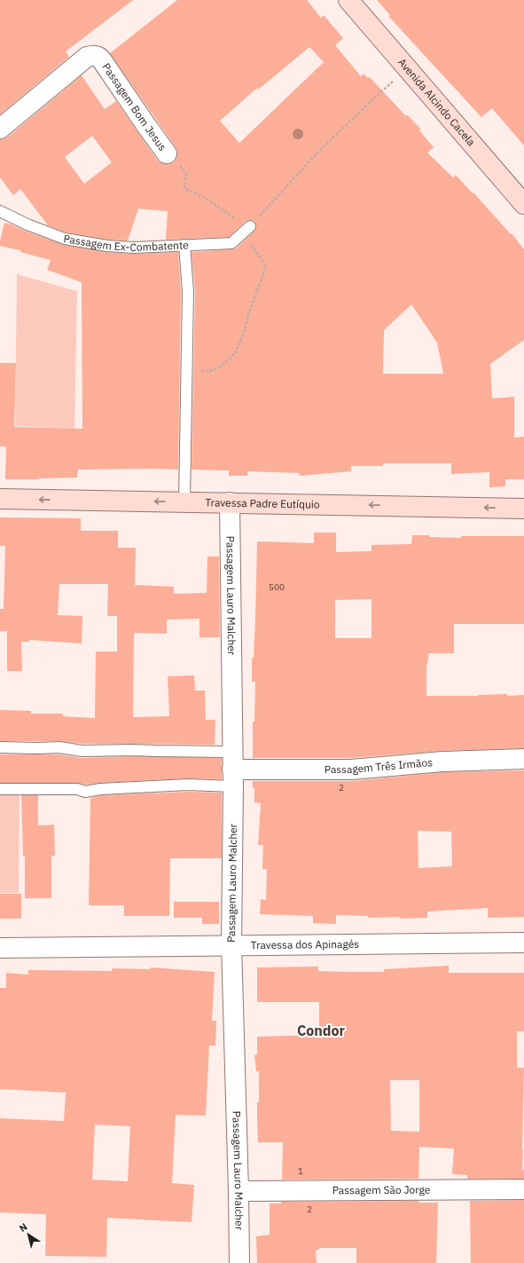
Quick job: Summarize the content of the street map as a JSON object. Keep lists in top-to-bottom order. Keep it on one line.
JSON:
{"streets":{"main road":["Avenida Alcindo Cacela","Travessa Padre Eutíquio"],"street":["Passagem Bom Jesus","Passagem Lauro Malcher","Passagem Três Irmãos","Travessa dos Apinagés","Passagem São Jorge"],"lane":["Passagem Ex-Combatente"]},"crossings":[["Passagem Bom Jesus","Passagem Ex-Combatente"],["Travessa Padre Eutíquio","Passagem Lauro Malcher"],["Passagem Lauro Malcher","Passagem Três Irmãos"],["Passagem Lauro Malcher","Travessa dos Apinagés"],["Passagem Lauro Malcher","Passagem São Jorge"]],"one_way":["Travessa Padre Eutíquio"],"districts":["Condor"],"house_numbers":["500","2","1","2"],"north":"top left"}
